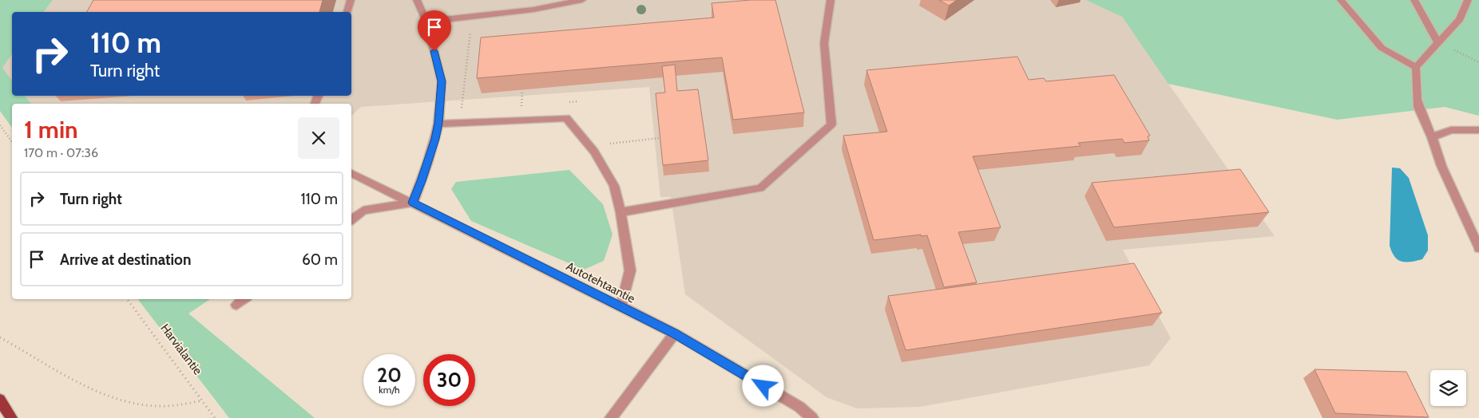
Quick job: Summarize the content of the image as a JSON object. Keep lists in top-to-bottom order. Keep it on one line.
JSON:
{"streets":{"street":["Autotehtaantie"],"path":["Harvialantie"]},"page":{"turn":["110 m","Turn right"],"heading":["1 min","170 m · 07:36"],"list":[{"name":"Turn right","value":"110 m"},{"name":"Arrive at destination","value":"60 m"}],"speed":"20 km/h","limit":"30"}}
